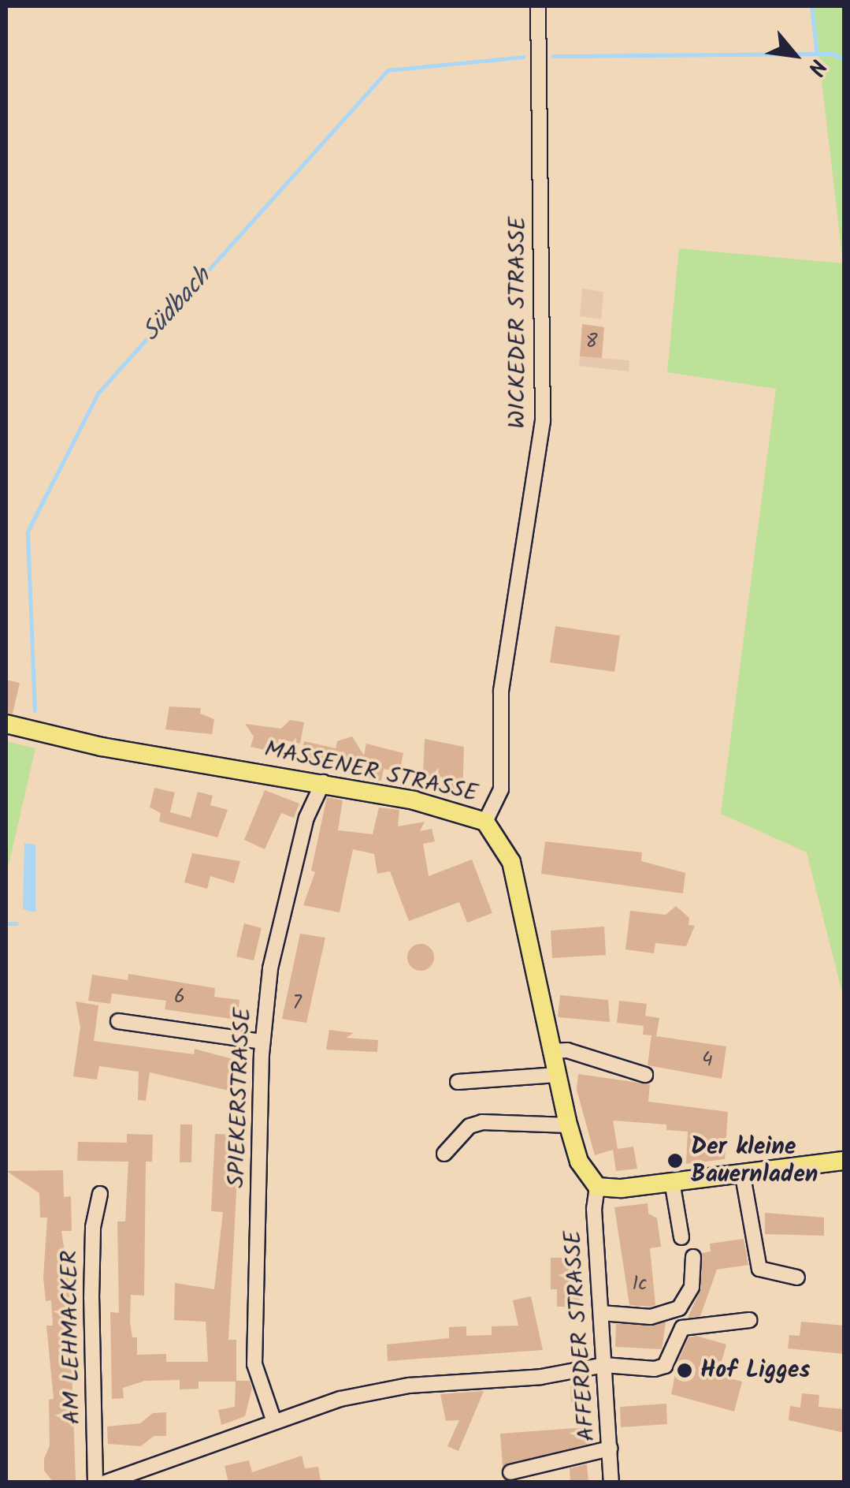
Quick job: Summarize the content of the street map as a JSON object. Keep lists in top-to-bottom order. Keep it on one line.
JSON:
{"streets":{"main road":["MASSENER STRASSE"],"street":["WICKEDER STRASSE","SPIEKERSTRASSE","AFFERDER STRASSE","AM LEHMACKER"]},"crossings":[["WICKEDER STRASSE","MASSENER STRASSE"],["MASSENER STRASSE","SPIEKERSTRASSE"],["MASSENER STRASSE","AFFERDER STRASSE"]],"water":["Südbach"],"places":["Der kleine Bauernladen","Hof Ligges"],"house_numbers":["8","6","7","4","1c"],"north":"bottom right"}
